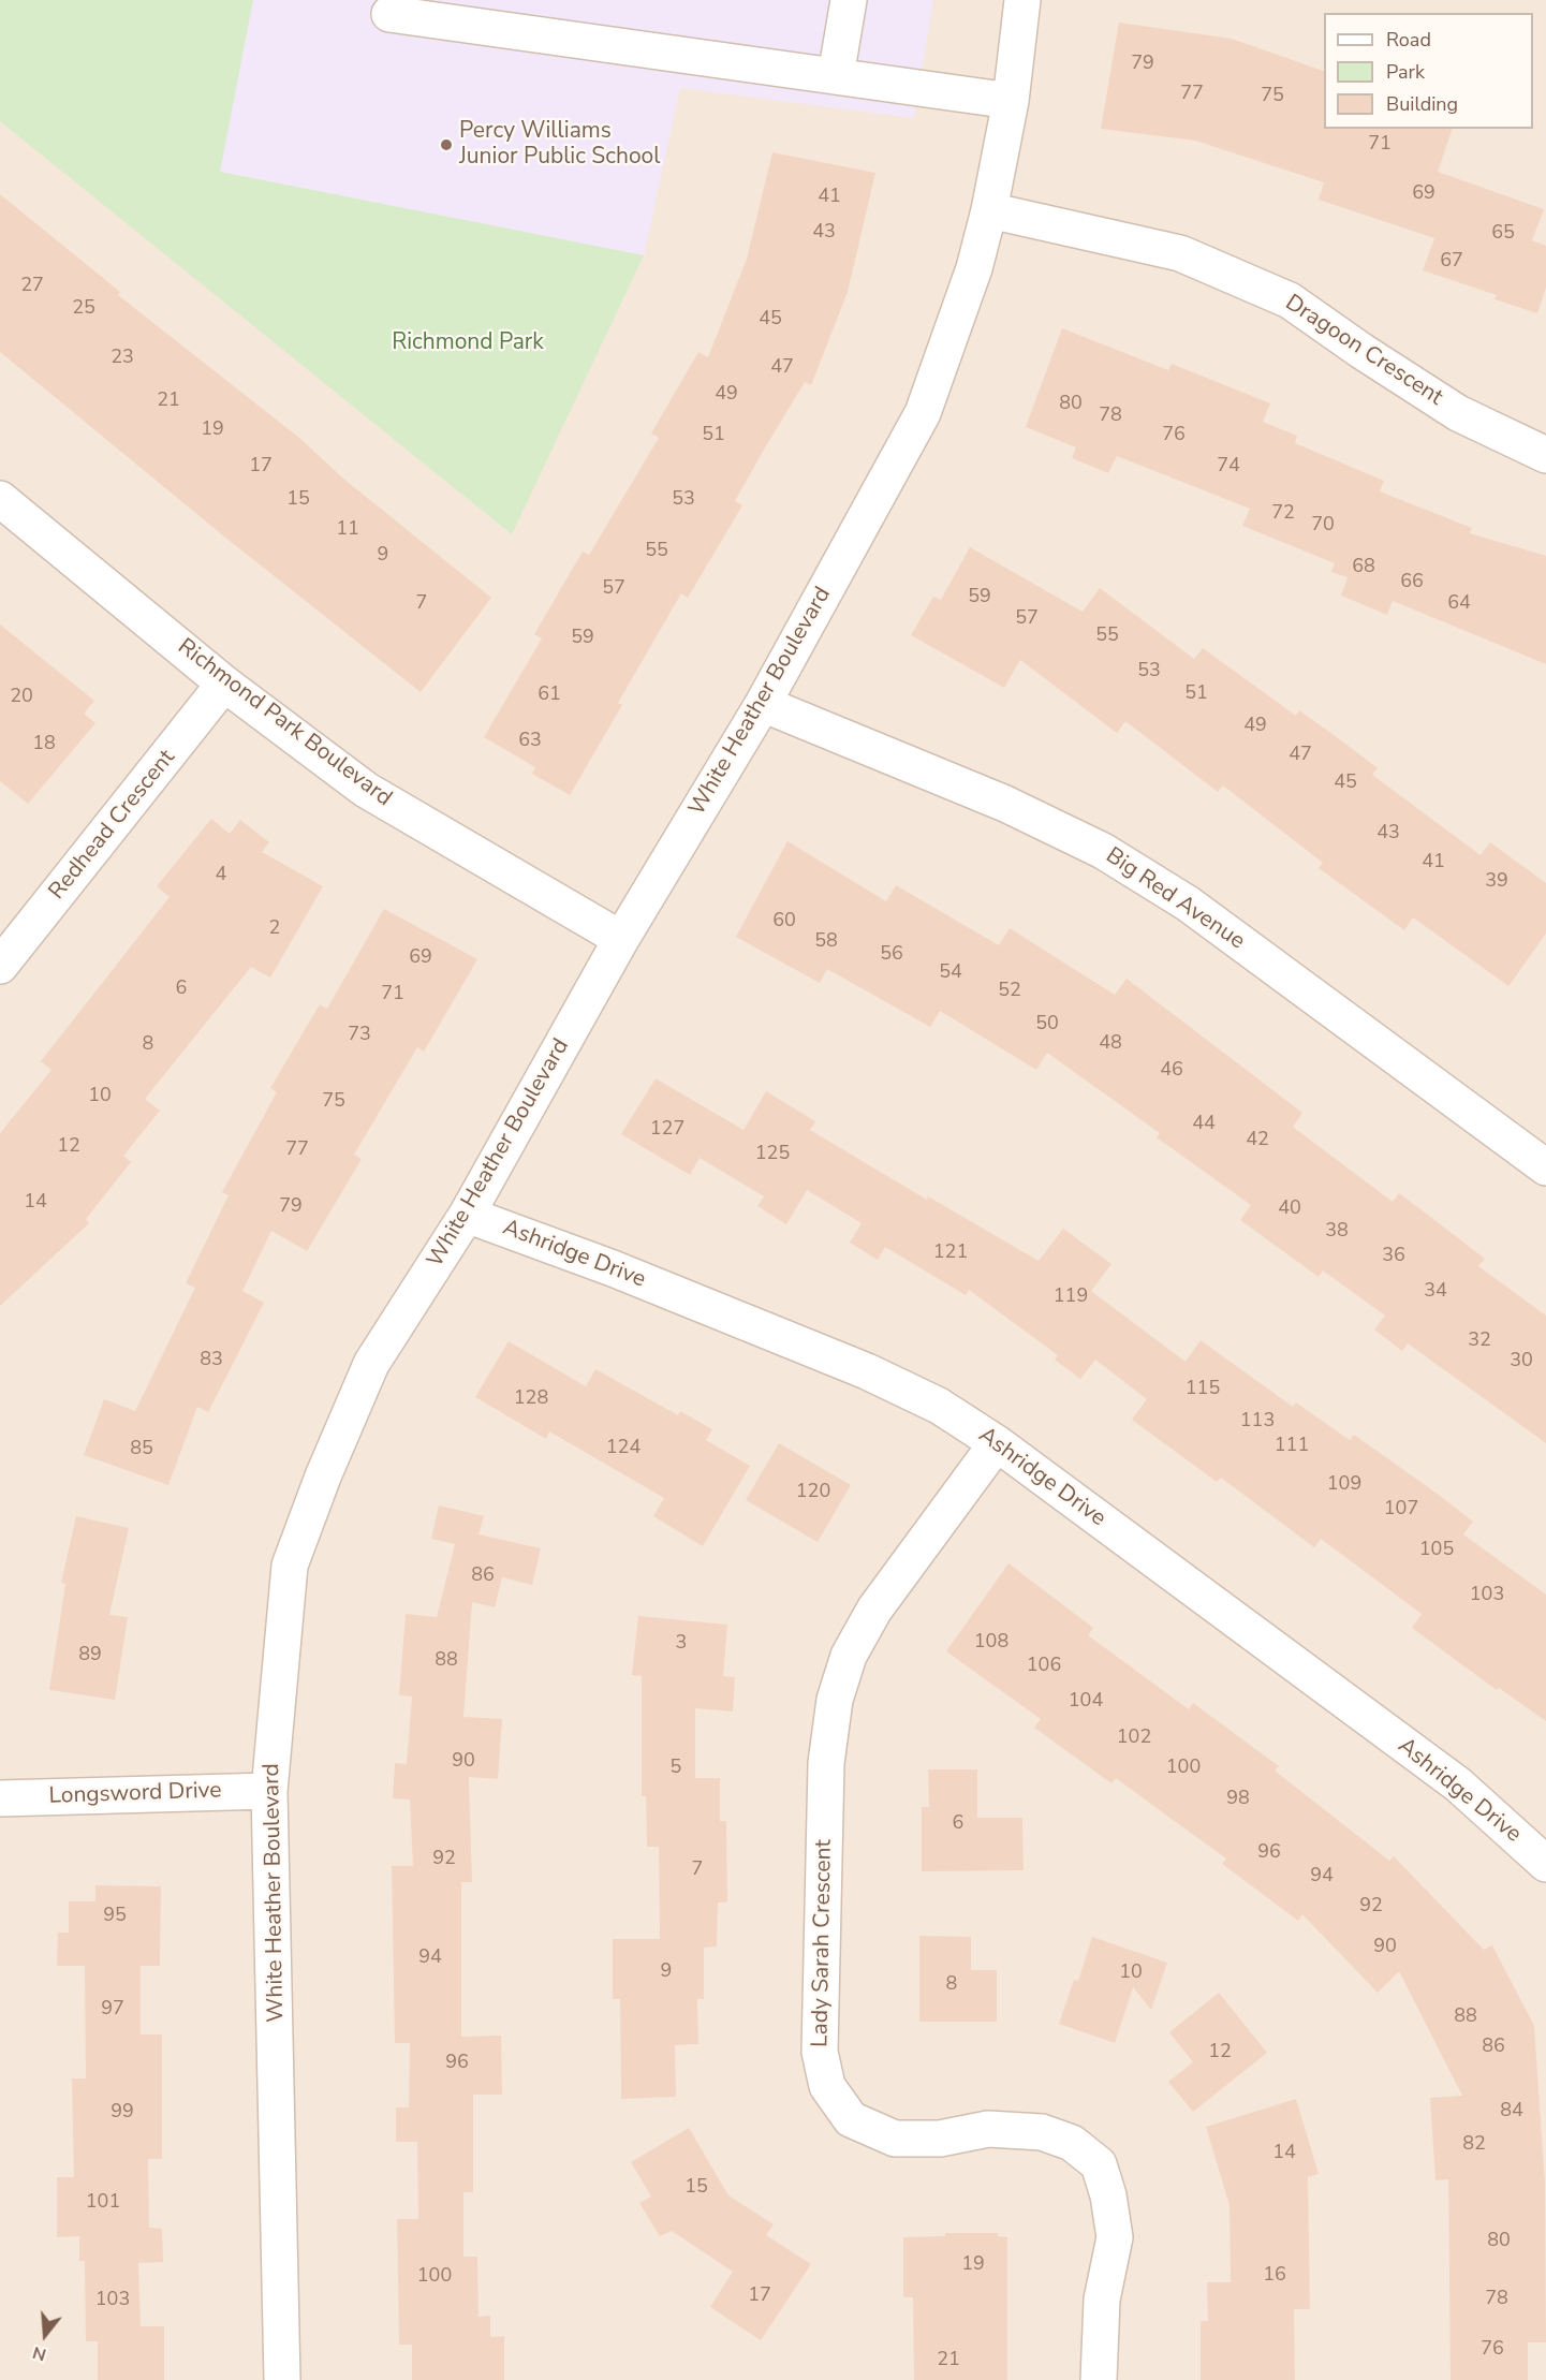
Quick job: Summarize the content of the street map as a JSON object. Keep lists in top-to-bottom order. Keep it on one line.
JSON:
{"streets":{"street":["Dragoon Crescent","White Heather Boulevard","Richmond Park Boulevard","Redhead Crescent","Big Red Avenue","Ashridge Drive","Longsword Drive","Lady Sarah Crescent"]},"crossings":[["Dragoon Crescent","White Heather Boulevard"],["White Heather Boulevard","Richmond Park Boulevard"],["White Heather Boulevard","Big Red Avenue"],["White Heather Boulevard","Ashridge Drive"],["White Heather Boulevard","Longsword Drive"],["Richmond Park Boulevard","Redhead Crescent"],["Ashridge Drive","Lady Sarah Crescent"]],"parks":["Richmond Park"],"places":["Percy Williams Junior Public School"],"house_numbers":["79","77","75","71","69","41","43","65","67","27","25","45","23","47","49","21","80","78","19","51","76","17","74","15","53","72","70","11","55","9","68","66","57","59","7","64","57","55","59","53","51","61","20","49","63","18","47","45","43","41","4","39","60","2","58","56","69","54","6","52","71","50","73","48","8","46","10","75","44","127","42","12","77","125","14","79","40","38","121","36","34","119","32","83","30","115","128","113","111","124","85","109","120","107","105","86","103","108","3","89","88","106","104","102","90","5","100","98","6","96","92","7","94","92","95","90","94","9","10","8","97","88","86","12","96","84","99","82","14","15","101","80","19","16","100","17","78","103","76","21"],"legend":["Road","Park","Building"],"north":"bottom"}
